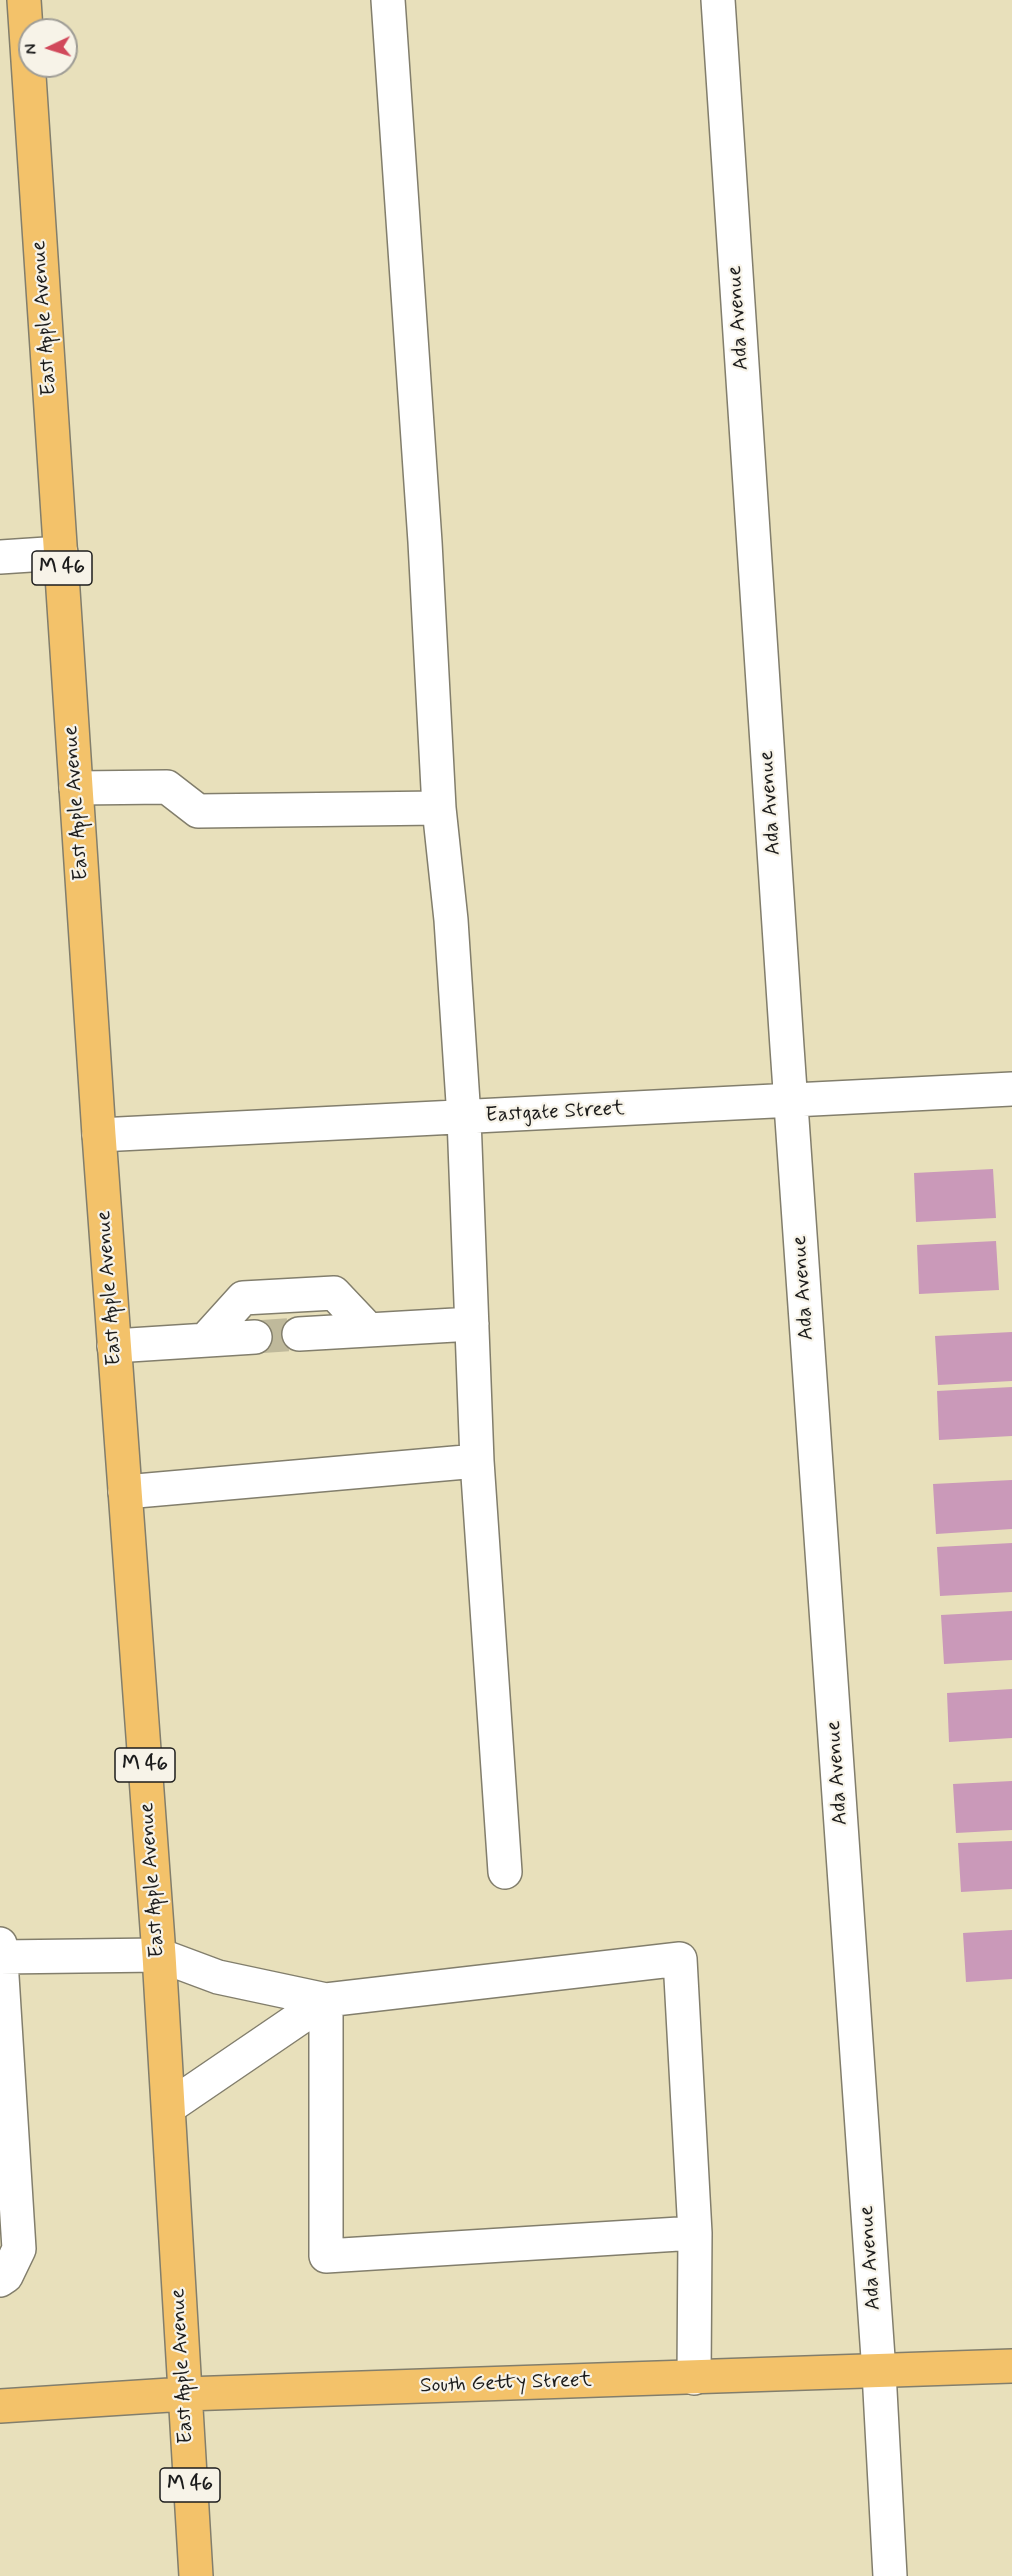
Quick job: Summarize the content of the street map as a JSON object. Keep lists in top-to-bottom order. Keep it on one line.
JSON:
{"streets":{"main road":["East Apple Avenue","M 46","South Getty Street"],"street":["Ada Avenue","Eastgate Street"]},"crossings":[["East Apple Avenue","Eastgate Street"],["East Apple Avenue","South Getty Street"],["Ada Avenue","Eastgate Street"],["Ada Avenue","South Getty Street"]],"north":"left"}
